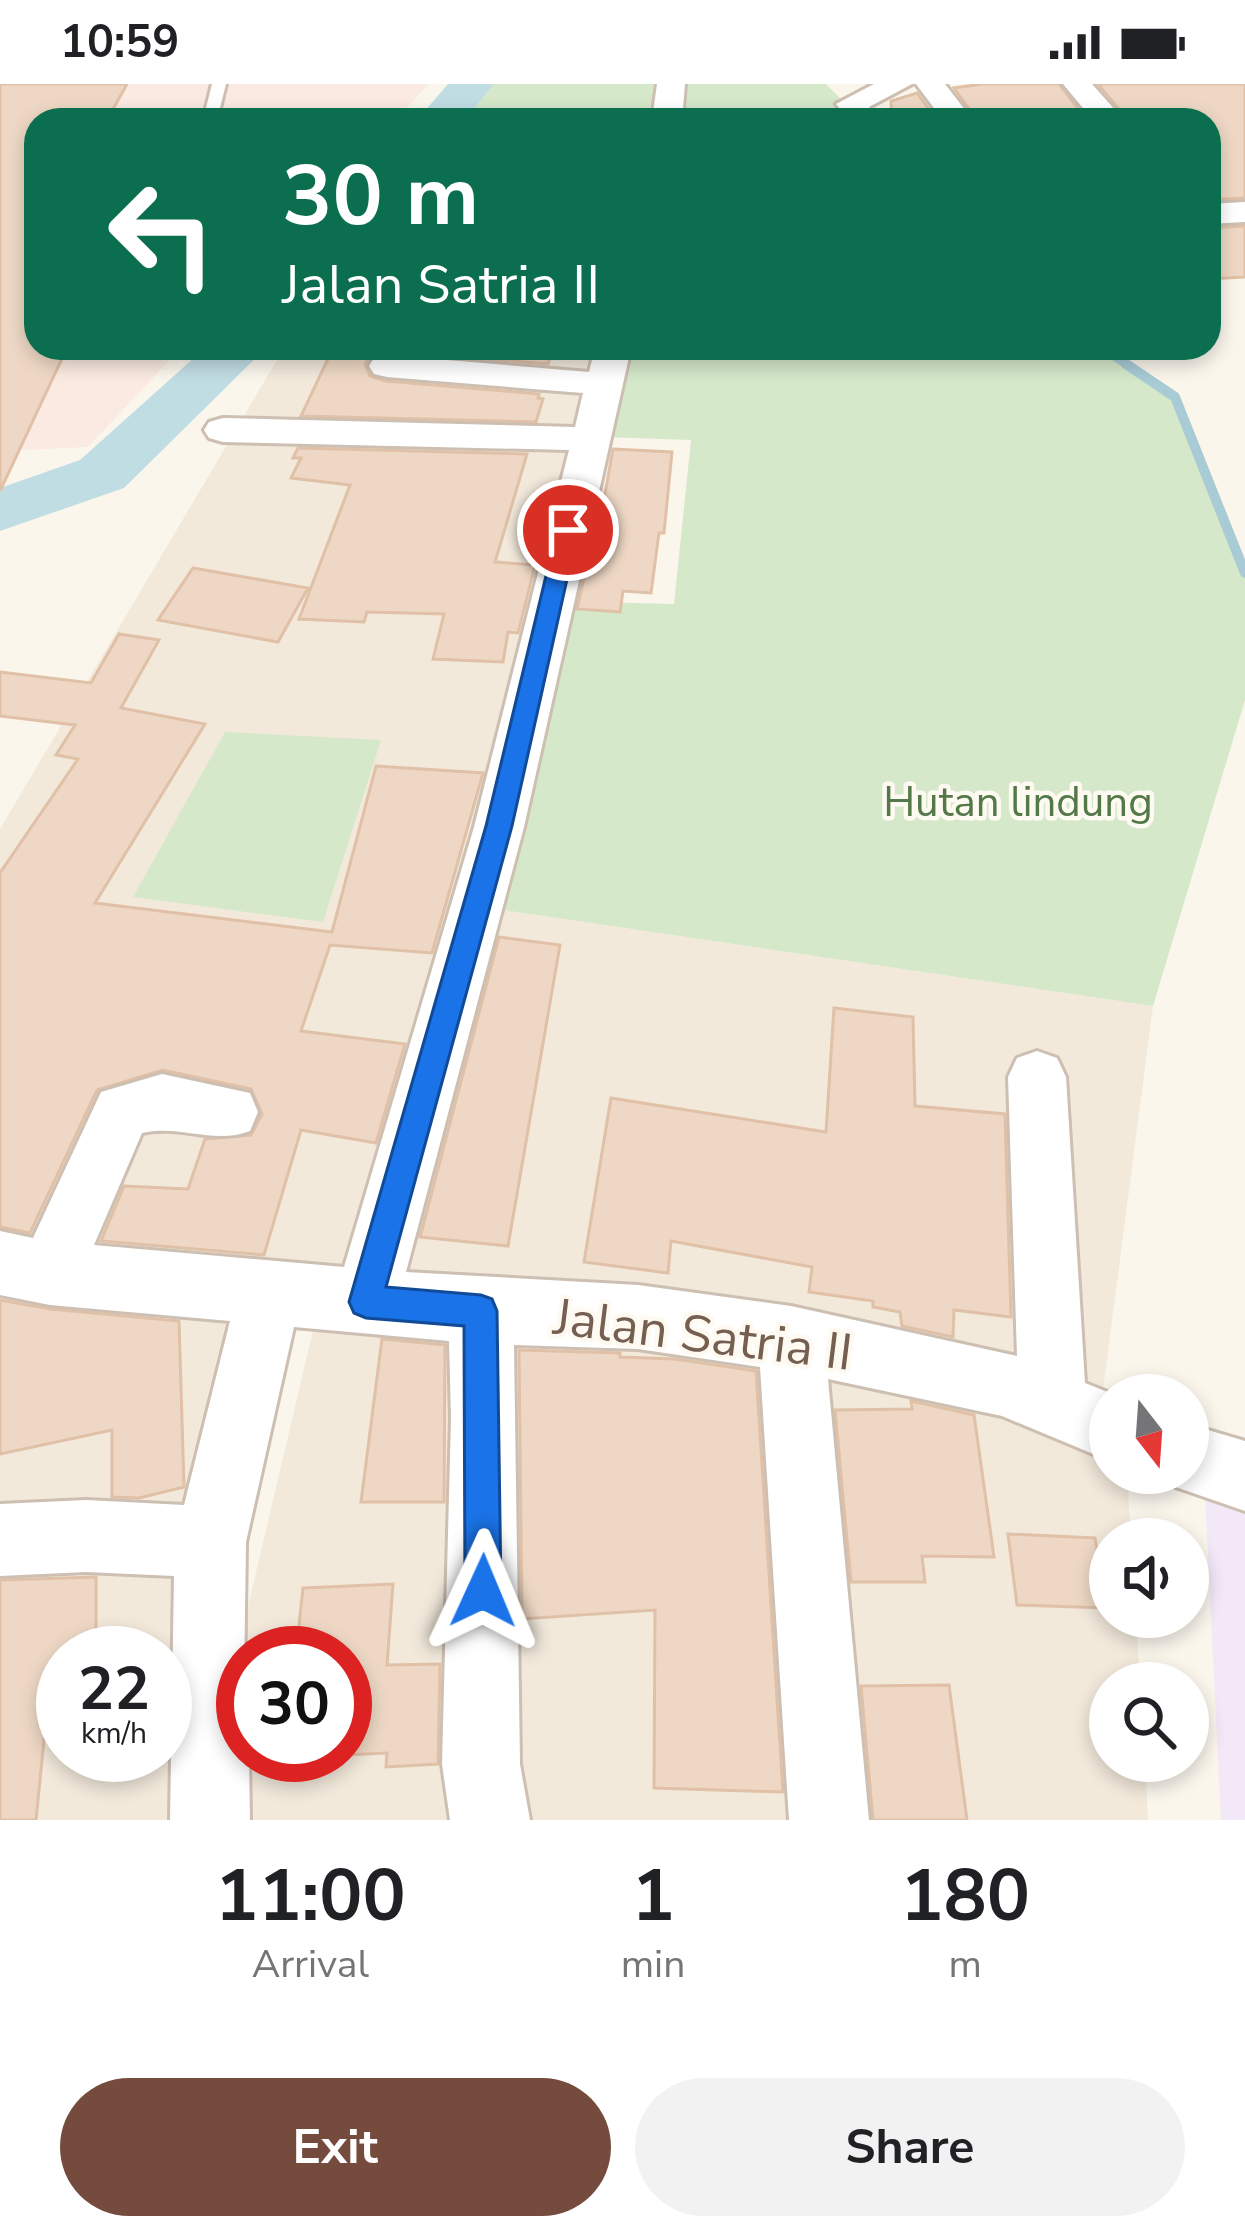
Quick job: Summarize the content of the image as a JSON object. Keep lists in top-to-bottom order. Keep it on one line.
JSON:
{"streets":{"street":["Jalan Satria II"]},"parks":["Hutan lindung"],"north":"bottom","page":{"status":"10:59","turn":["30 m","Jalan Satria II"],"speed":"22 km/h","limit":"30","eta":["11:00","Arrival","1","min","180","m"],"buttons":["Exit","Share"]}}
